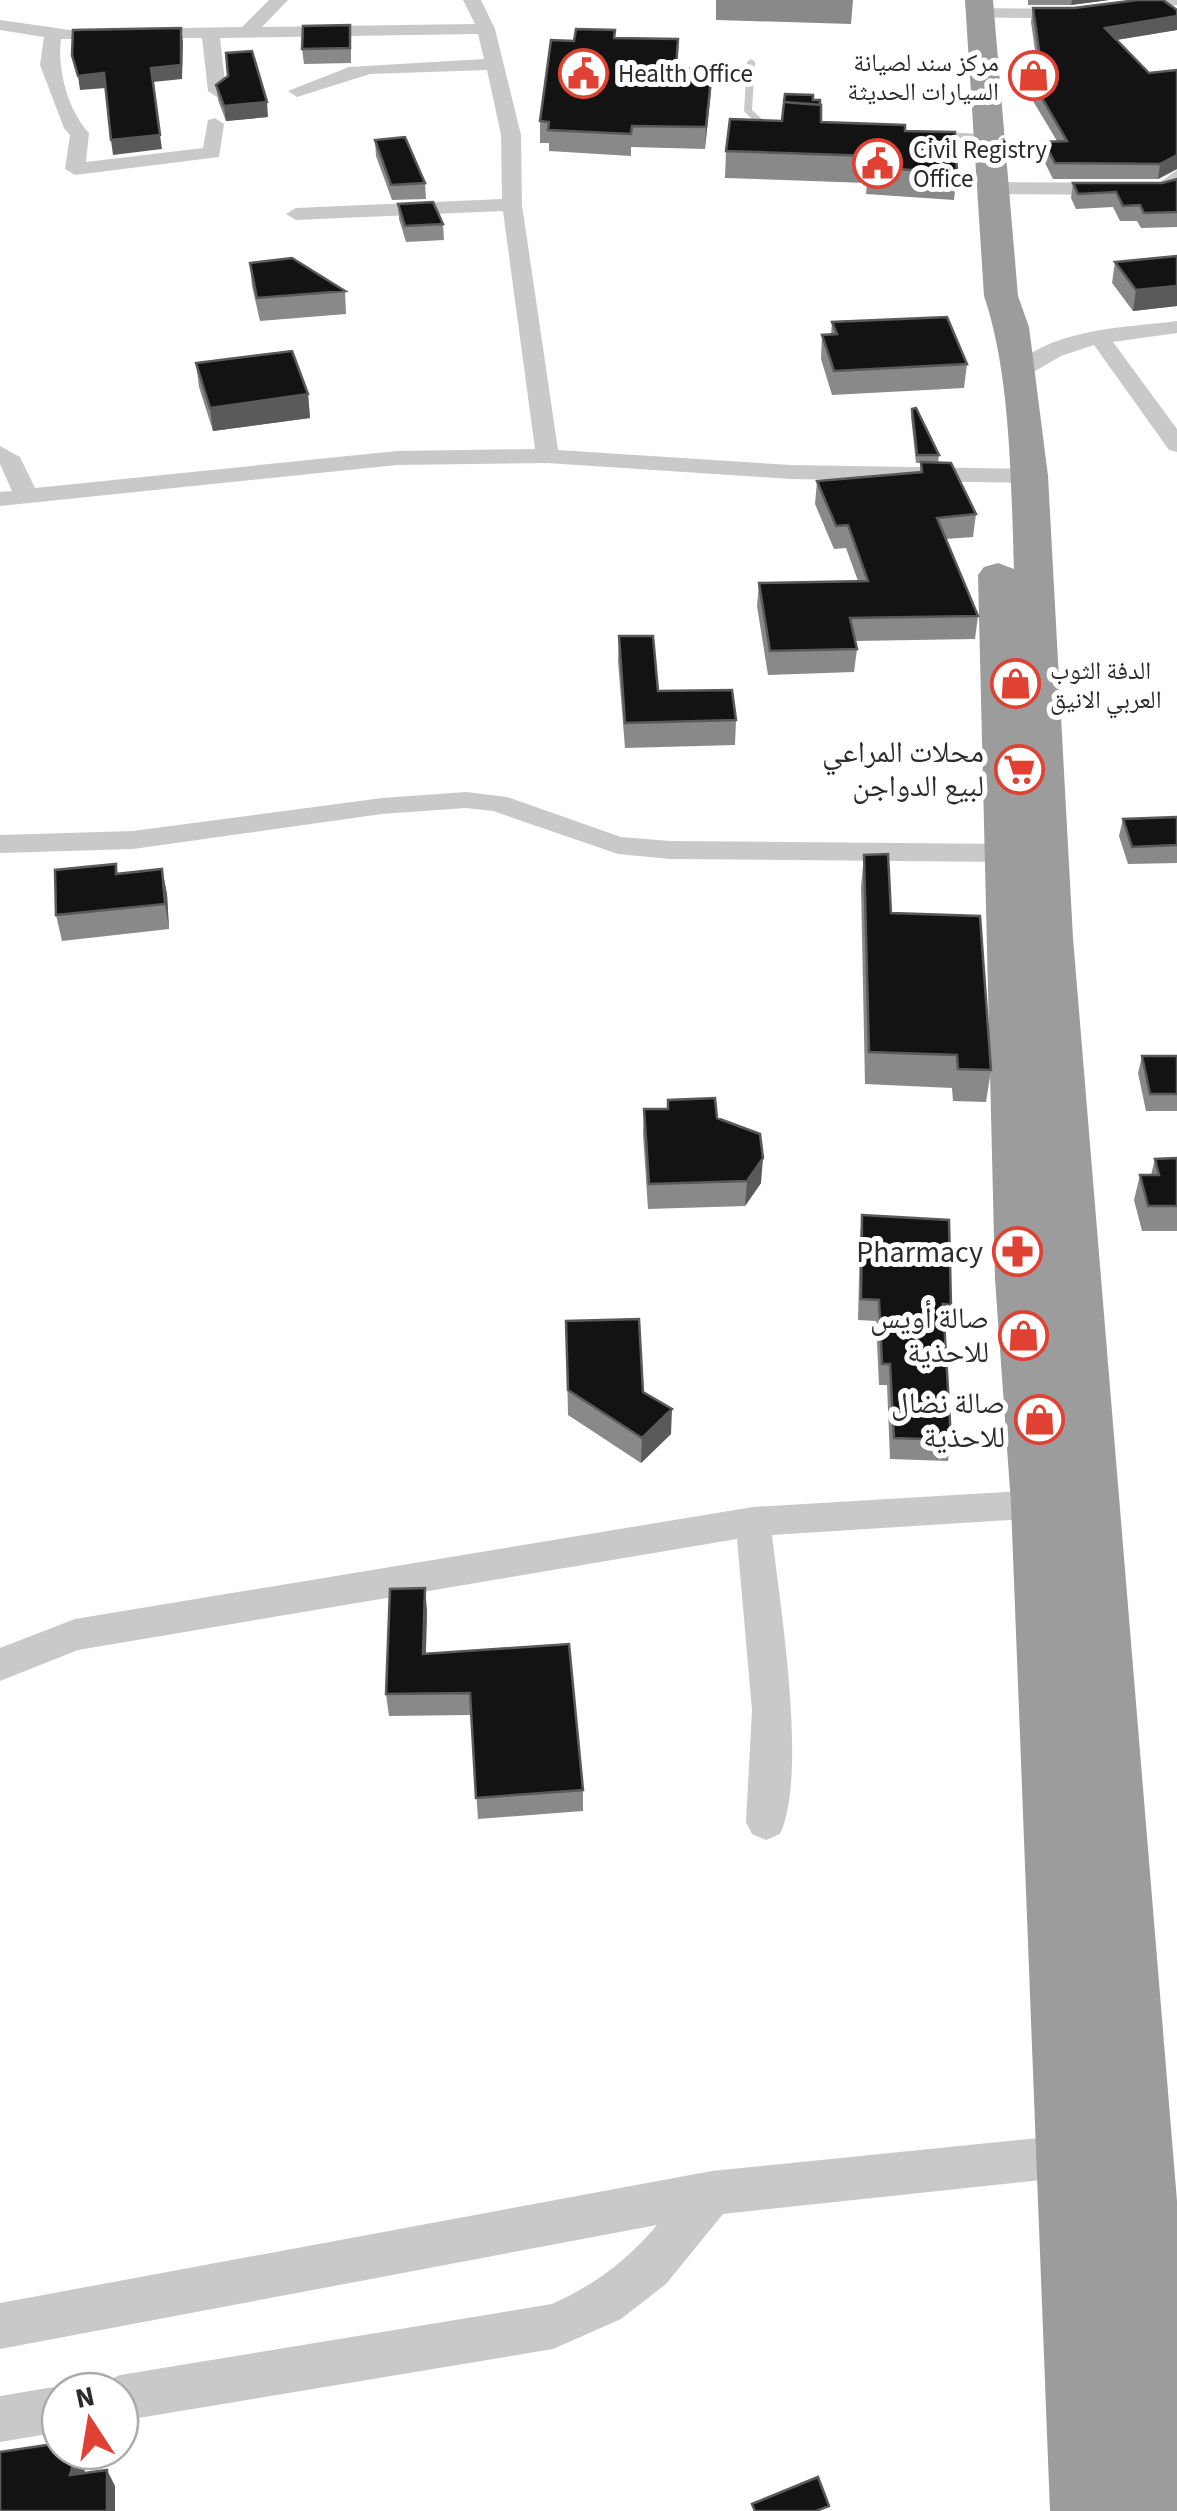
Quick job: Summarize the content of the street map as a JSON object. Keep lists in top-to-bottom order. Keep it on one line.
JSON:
{"places":{"public building":["Health Office","Civil Registry Office"],"shop":["مركز سند لصيانة السيارات الحديثة","الدفة الثوب العربي الانيق","صالة أويس للاحذية","صالة نضال للاحذية"],"supermarket":["محلات المراعي لبيع الدواجن"],"pharmacy":["Pharmacy"]},"north":"top"}
